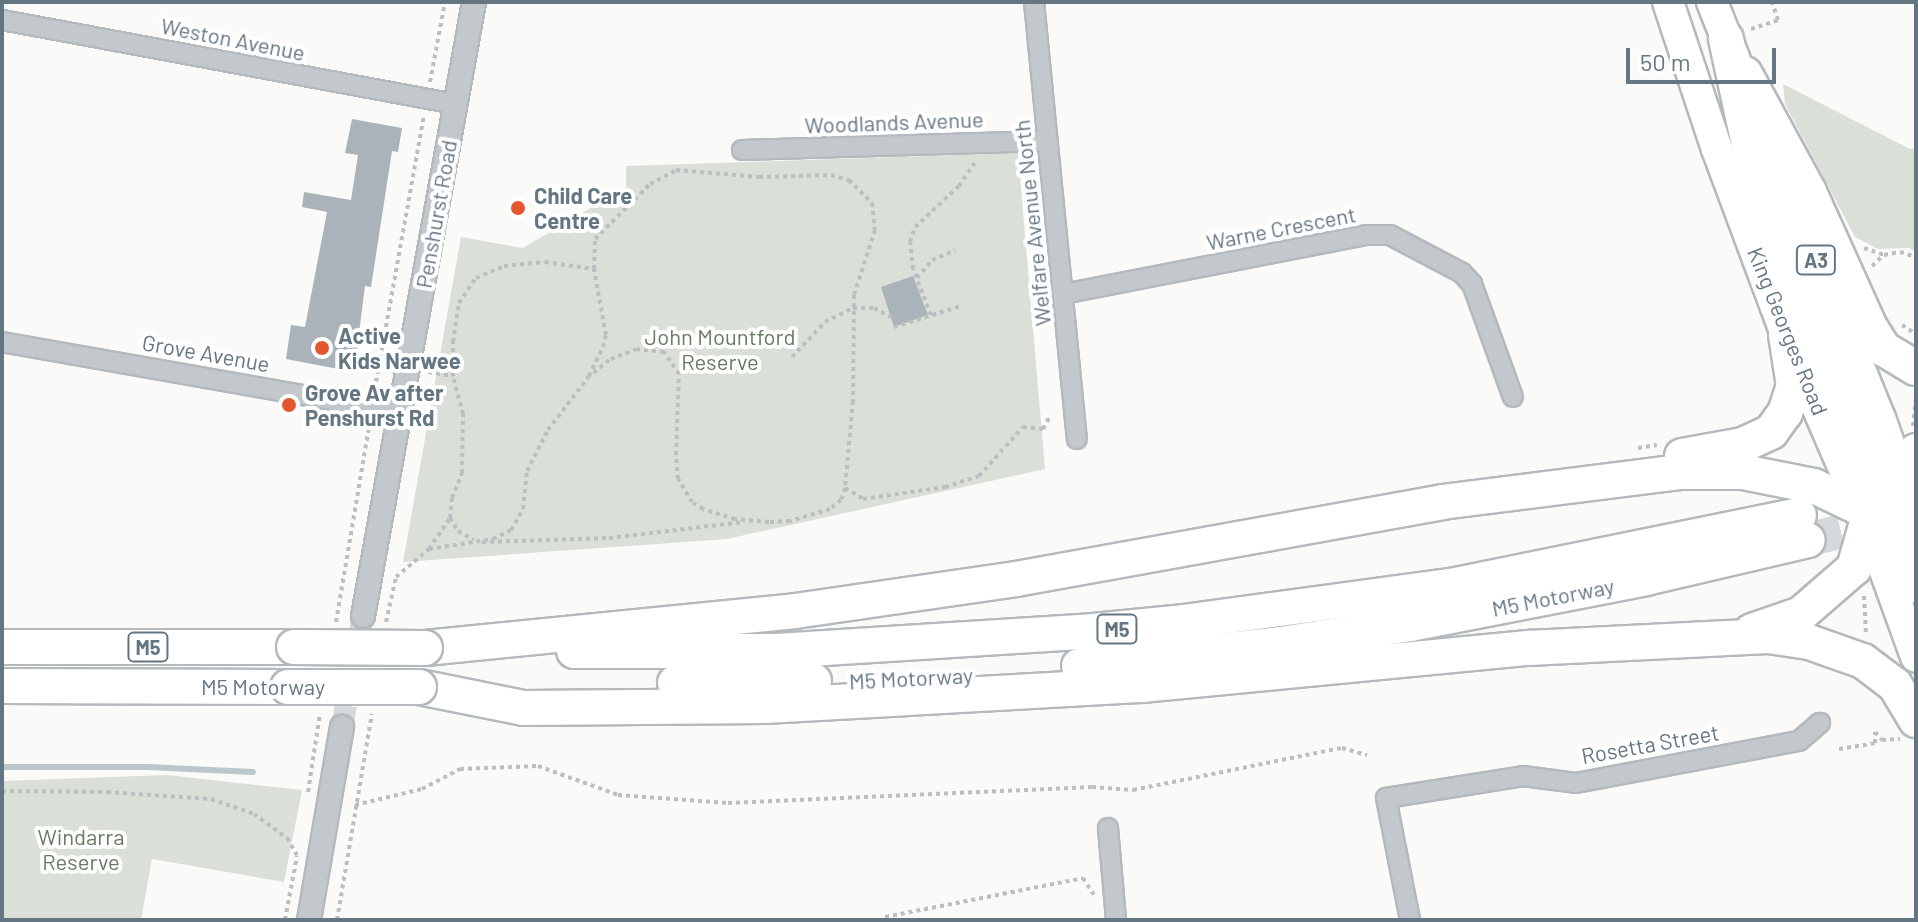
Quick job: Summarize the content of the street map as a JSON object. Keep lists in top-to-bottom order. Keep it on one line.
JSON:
{"streets":{"highway":["A3","King Georges Road","M5 Motorway","M5"],"street":["Weston Avenue","Woodlands Avenue","Penshurst Road","Welfare Avenue North","Warne Crescent","Grove Avenue","Rosetta Street"]},"crossings":[["Weston Avenue","Penshurst Road"],["Woodlands Avenue","Welfare Avenue North"],["Penshurst Road","Grove Avenue"],["Welfare Avenue North","Warne Crescent"],["M5 Motorway","M5"]],"parks":["John Mountford Reserve","Windarra Reserve"],"places":["Child Care Centre","Active Kids Narwee","Grove Av after Penshurst Rd"],"scale_bar":"50 m"}
